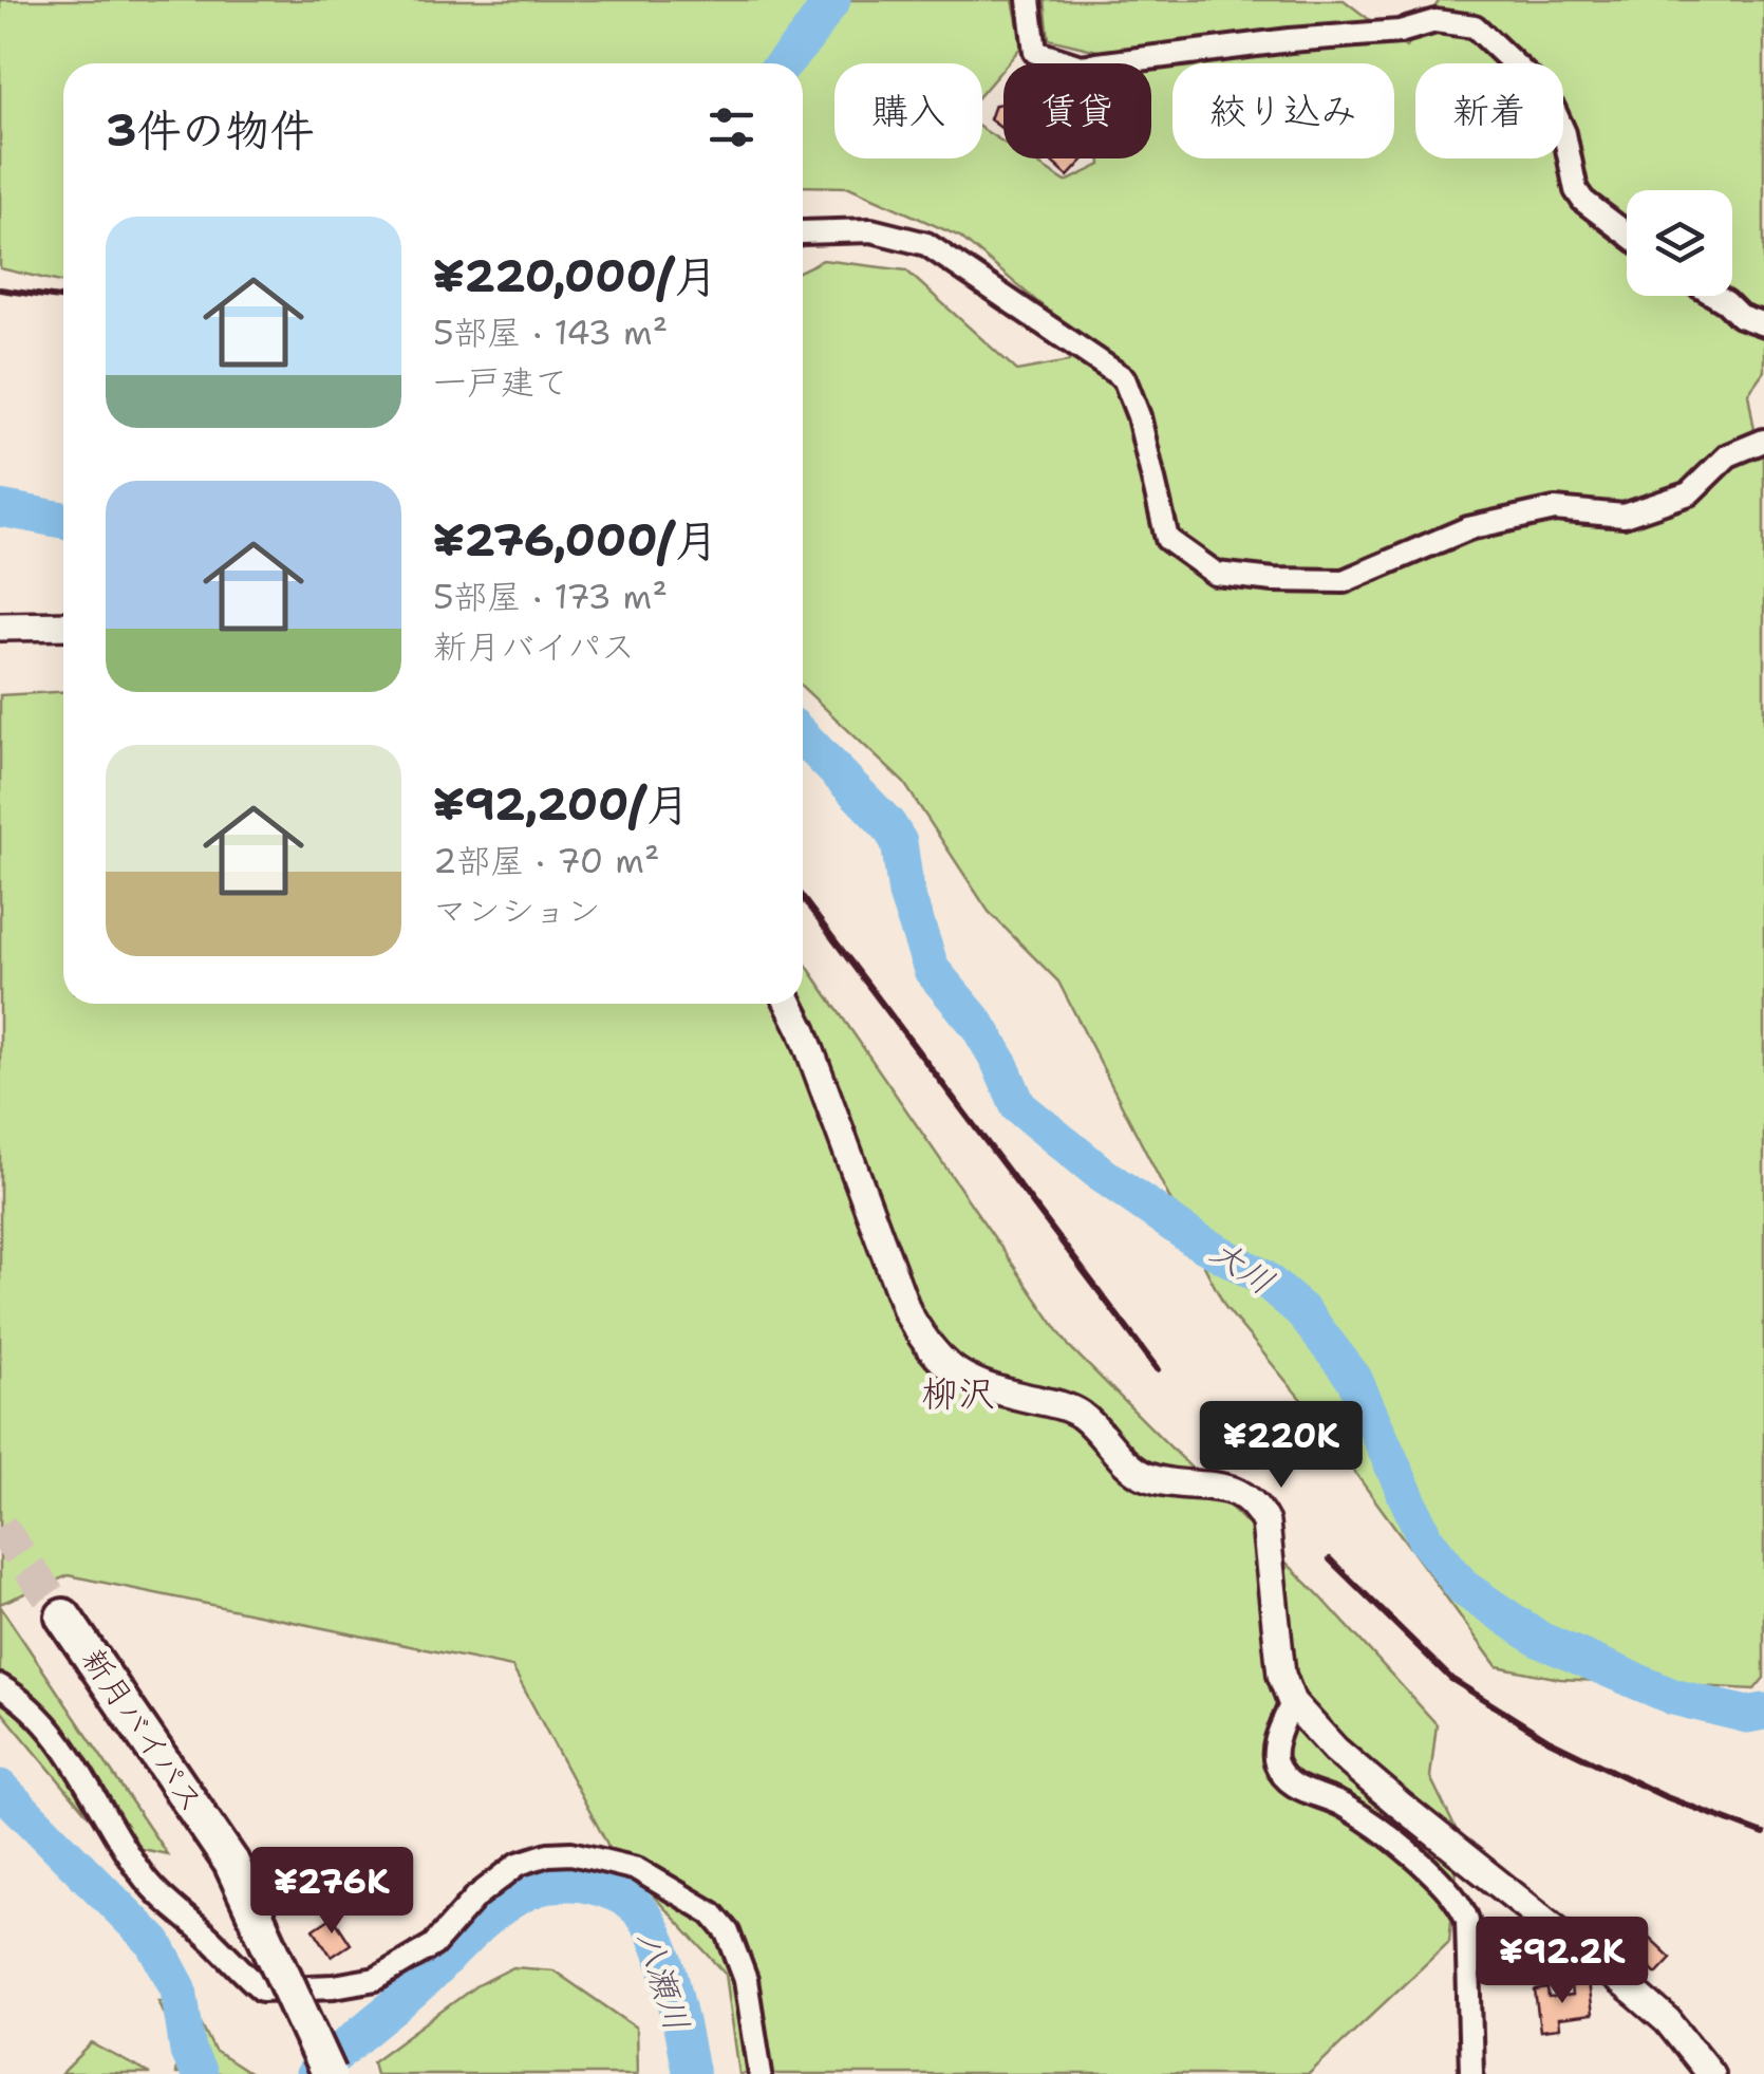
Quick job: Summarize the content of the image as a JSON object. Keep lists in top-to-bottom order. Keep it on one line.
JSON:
{"streets":{"highway":["新月バイパス"]},"districts":["柳沢"],"water":["大川","八瀬川"],"page":{"chip":["購入","賃貸","絞り込み","新着"],"heading":"3件の物件","list":[{"name":"¥220,000/月","note":"5部屋 · 143 m² · 一戸建て"},{"name":"¥276,000/月","note":"5部屋 · 173 m² · 新月バイパス"},{"name":"¥92,200/月","note":"2部屋 · 70 m² · マンション"}],"price":["¥220K","¥276K","¥92.2K"]}}
